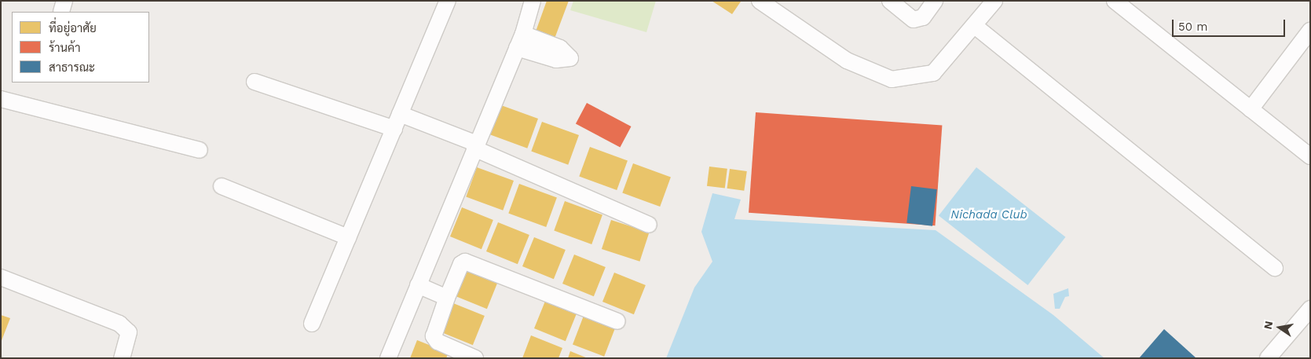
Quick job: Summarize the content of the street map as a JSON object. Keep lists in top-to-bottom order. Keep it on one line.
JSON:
{"water":["Nichada Club"],"legend":["ที่อยู่อาศัย","ร้านค้า","สาธารณะ"],"scale_bar":"50 m","north":"left"}
